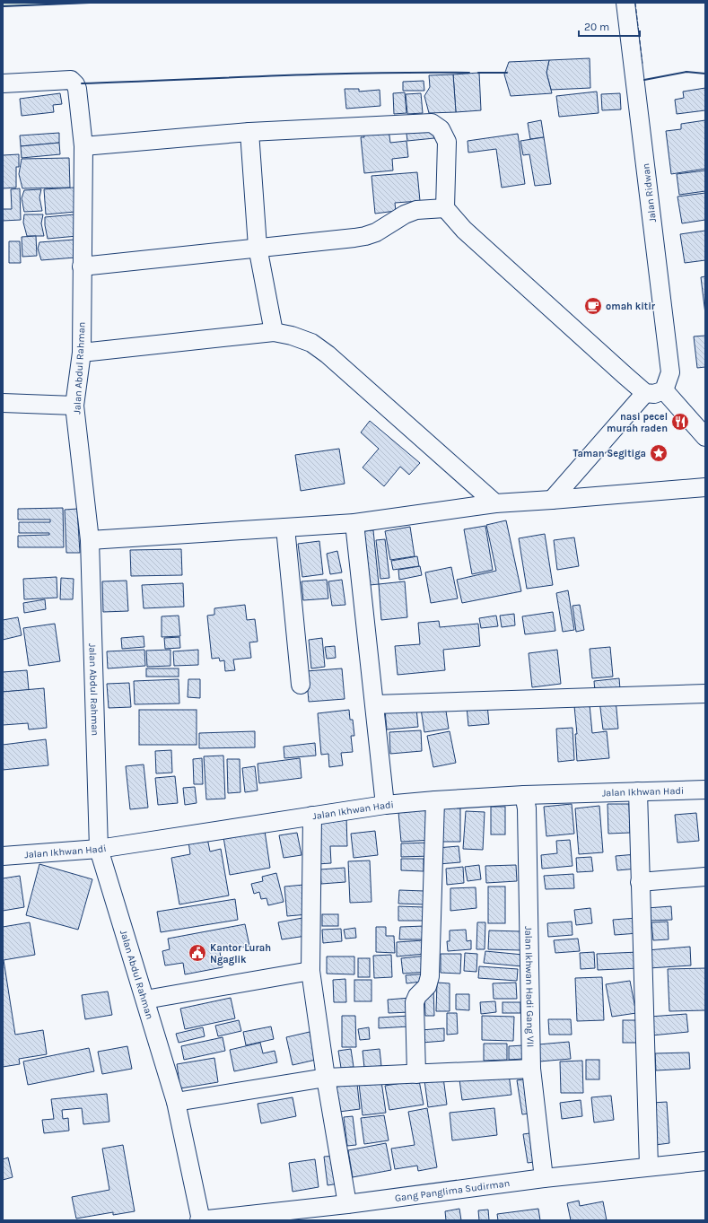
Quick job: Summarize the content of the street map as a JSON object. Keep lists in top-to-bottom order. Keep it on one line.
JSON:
{"streets":{"street":["Jalan Ridwan","Jalan Abdul Rahman","Jalan Ikhwan Hadi","Jalan Ikhwan Hadi Gang VII","Gang Panglima Sudirman"]},"crossings":[["Jalan Abdul Rahman","Jalan Ikhwan Hadi"],["Jalan Abdul Rahman","Gang Panglima Sudirman"],["Jalan Ikhwan Hadi","Jalan Ikhwan Hadi Gang VII"],["Jalan Ikhwan Hadi Gang VII","Gang Panglima Sudirman"]],"places":{"cafe":["omah kitir"],"restaurant":["nasi pecel murah raden"],"place":["Taman Segitiga"],"public building":["Kantor Lurah Ngaglik"]},"scale_bar":"20 m"}
